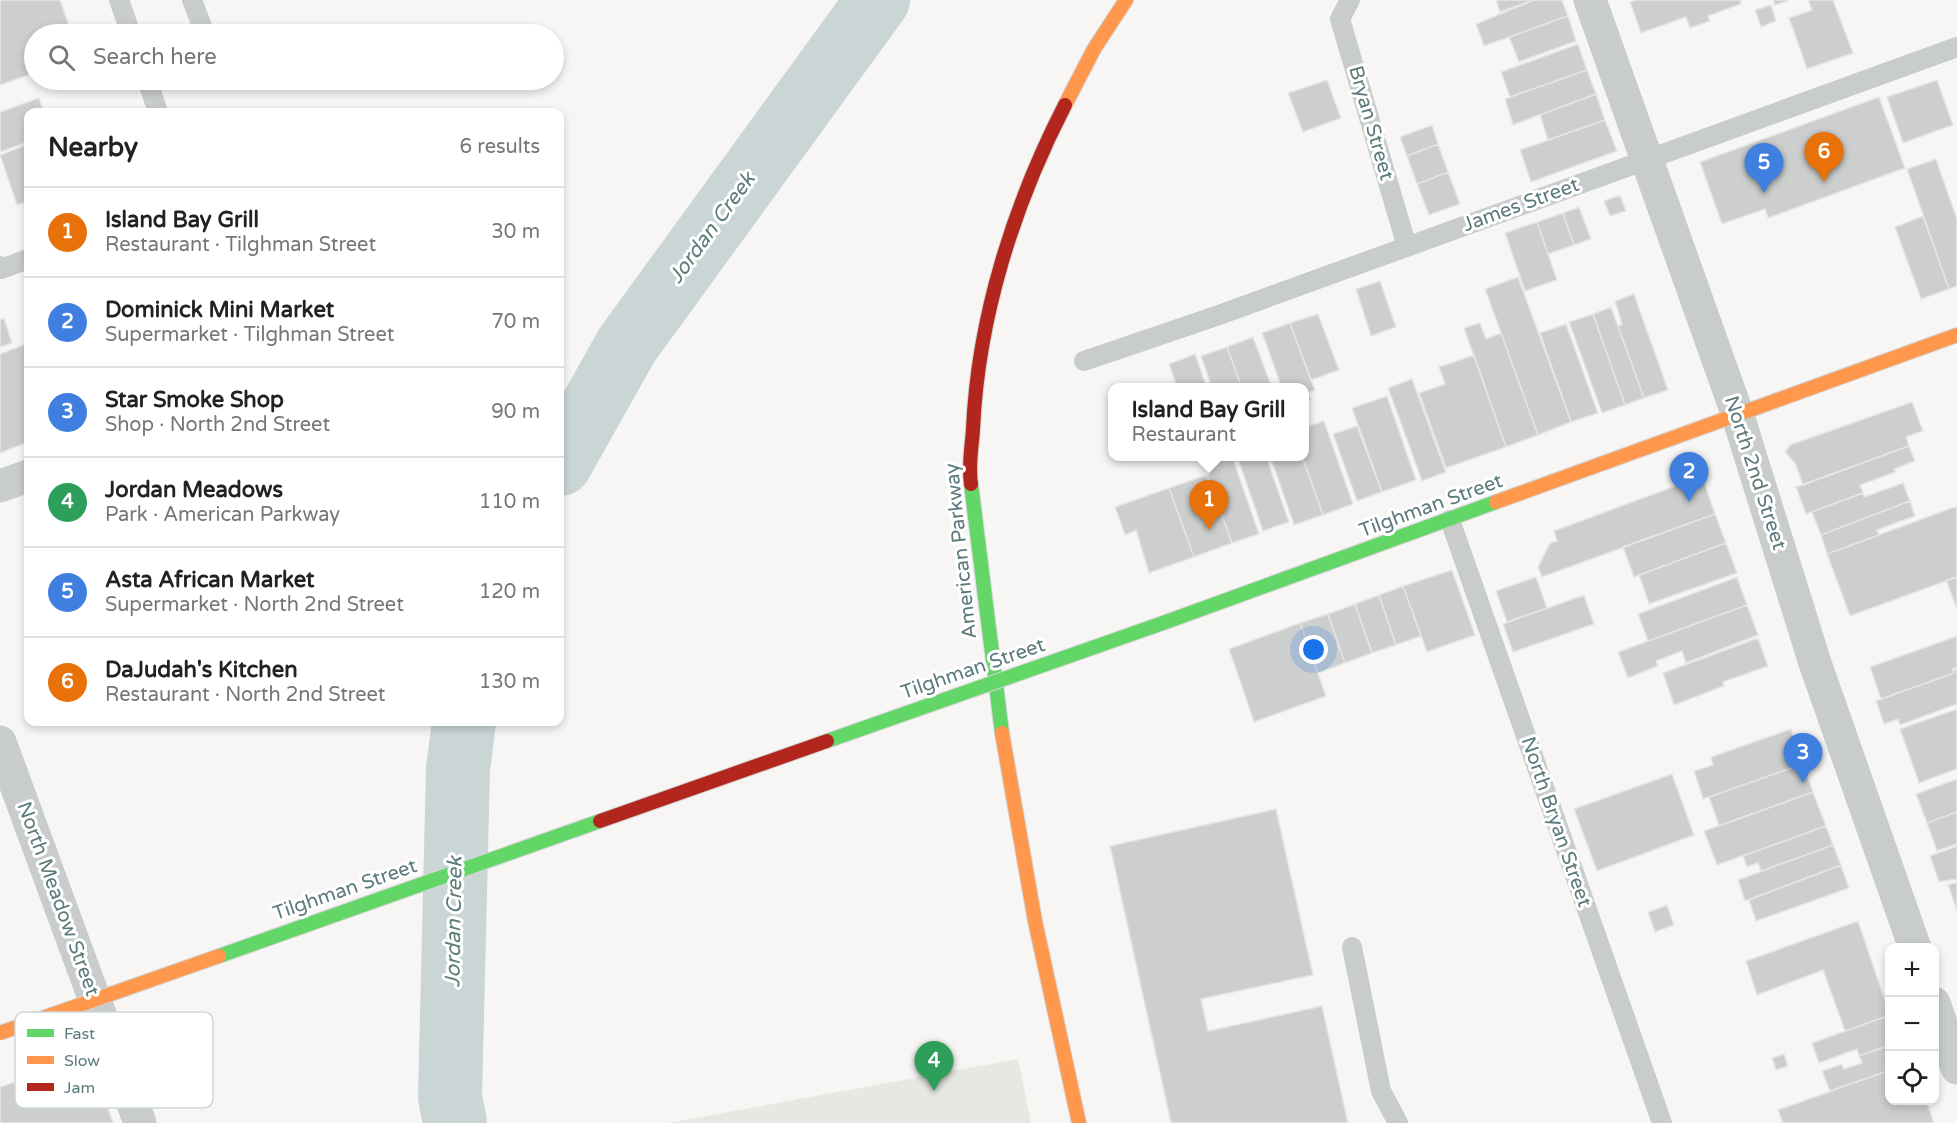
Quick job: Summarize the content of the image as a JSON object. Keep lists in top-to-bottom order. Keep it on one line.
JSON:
{"streets":{"main road":["Tilghman Street","American Parkway"],"street":["North 2nd Street","North Meadow Street"],"lane":["Bryan Street","James Street","North Bryan Street"]},"crossings":[["Bryan Street","James Street"],["James Street","North 2nd Street"],["North 2nd Street","Tilghman Street"],["Tilghman Street","North Bryan Street"]],"water":["Jordan Creek"],"legend":["Fast","Slow","Jam"],"page":{"search":"Search here","heading":["Nearby","6 results"],"pins":["6","5","2","1","3","4"],"list":[{"mark":"1","name":"Island Bay Grill","note":"Restaurant · Tilghman Street","value":"30 m"},{"mark":"2","name":"Dominick Mini Market","note":"Supermarket · Tilghman Street","value":"70 m"},{"mark":"3","name":"Star Smoke Shop","note":"Shop · North 2nd Street","value":"90 m"},{"mark":"4","name":"Jordan Meadows","note":"Park · American Parkway","value":"110 m"},{"mark":"5","name":"Asta African Market","note":"Supermarket · North 2nd Street","value":"120 m"},{"mark":"6","name":"DaJudah's Kitchen","note":"Restaurant · North 2nd Street","value":"130 m"}],"popup":["Island Bay Grill","Restaurant"],"map_buttons":["+","−"]}}
